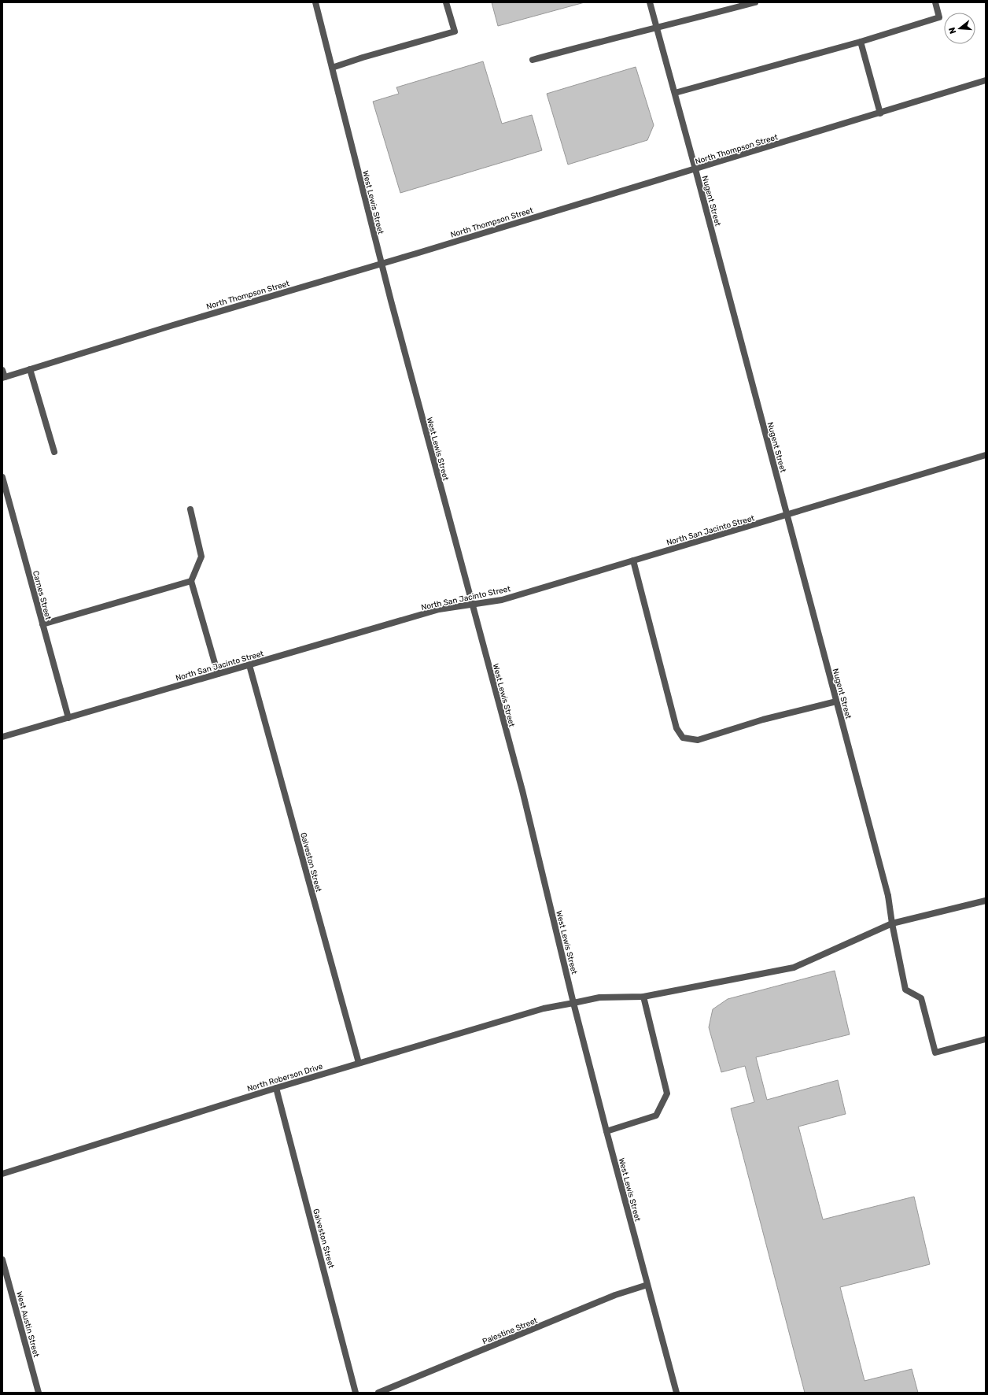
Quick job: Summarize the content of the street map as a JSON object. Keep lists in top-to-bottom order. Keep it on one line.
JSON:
{"streets":{"street":["North Thompson Street","Nugent Street","West Lewis Street","North San Jacinto Street","Carnes Street","Galveston Street","North Roberson Drive","West Austin Street","Palestine Street"]},"crossings":[["North Thompson Street","Nugent Street"],["North Thompson Street","West Lewis Street"],["Nugent Street","North San Jacinto Street"],["Nugent Street","North Roberson Drive"],["West Lewis Street","North San Jacinto Street"],["West Lewis Street","North Roberson Drive"],["West Lewis Street","Palestine Street"],["North San Jacinto Street","Carnes Street"],["North San Jacinto Street","Galveston Street"],["Galveston Street","North Roberson Drive"]],"north":"left"}
